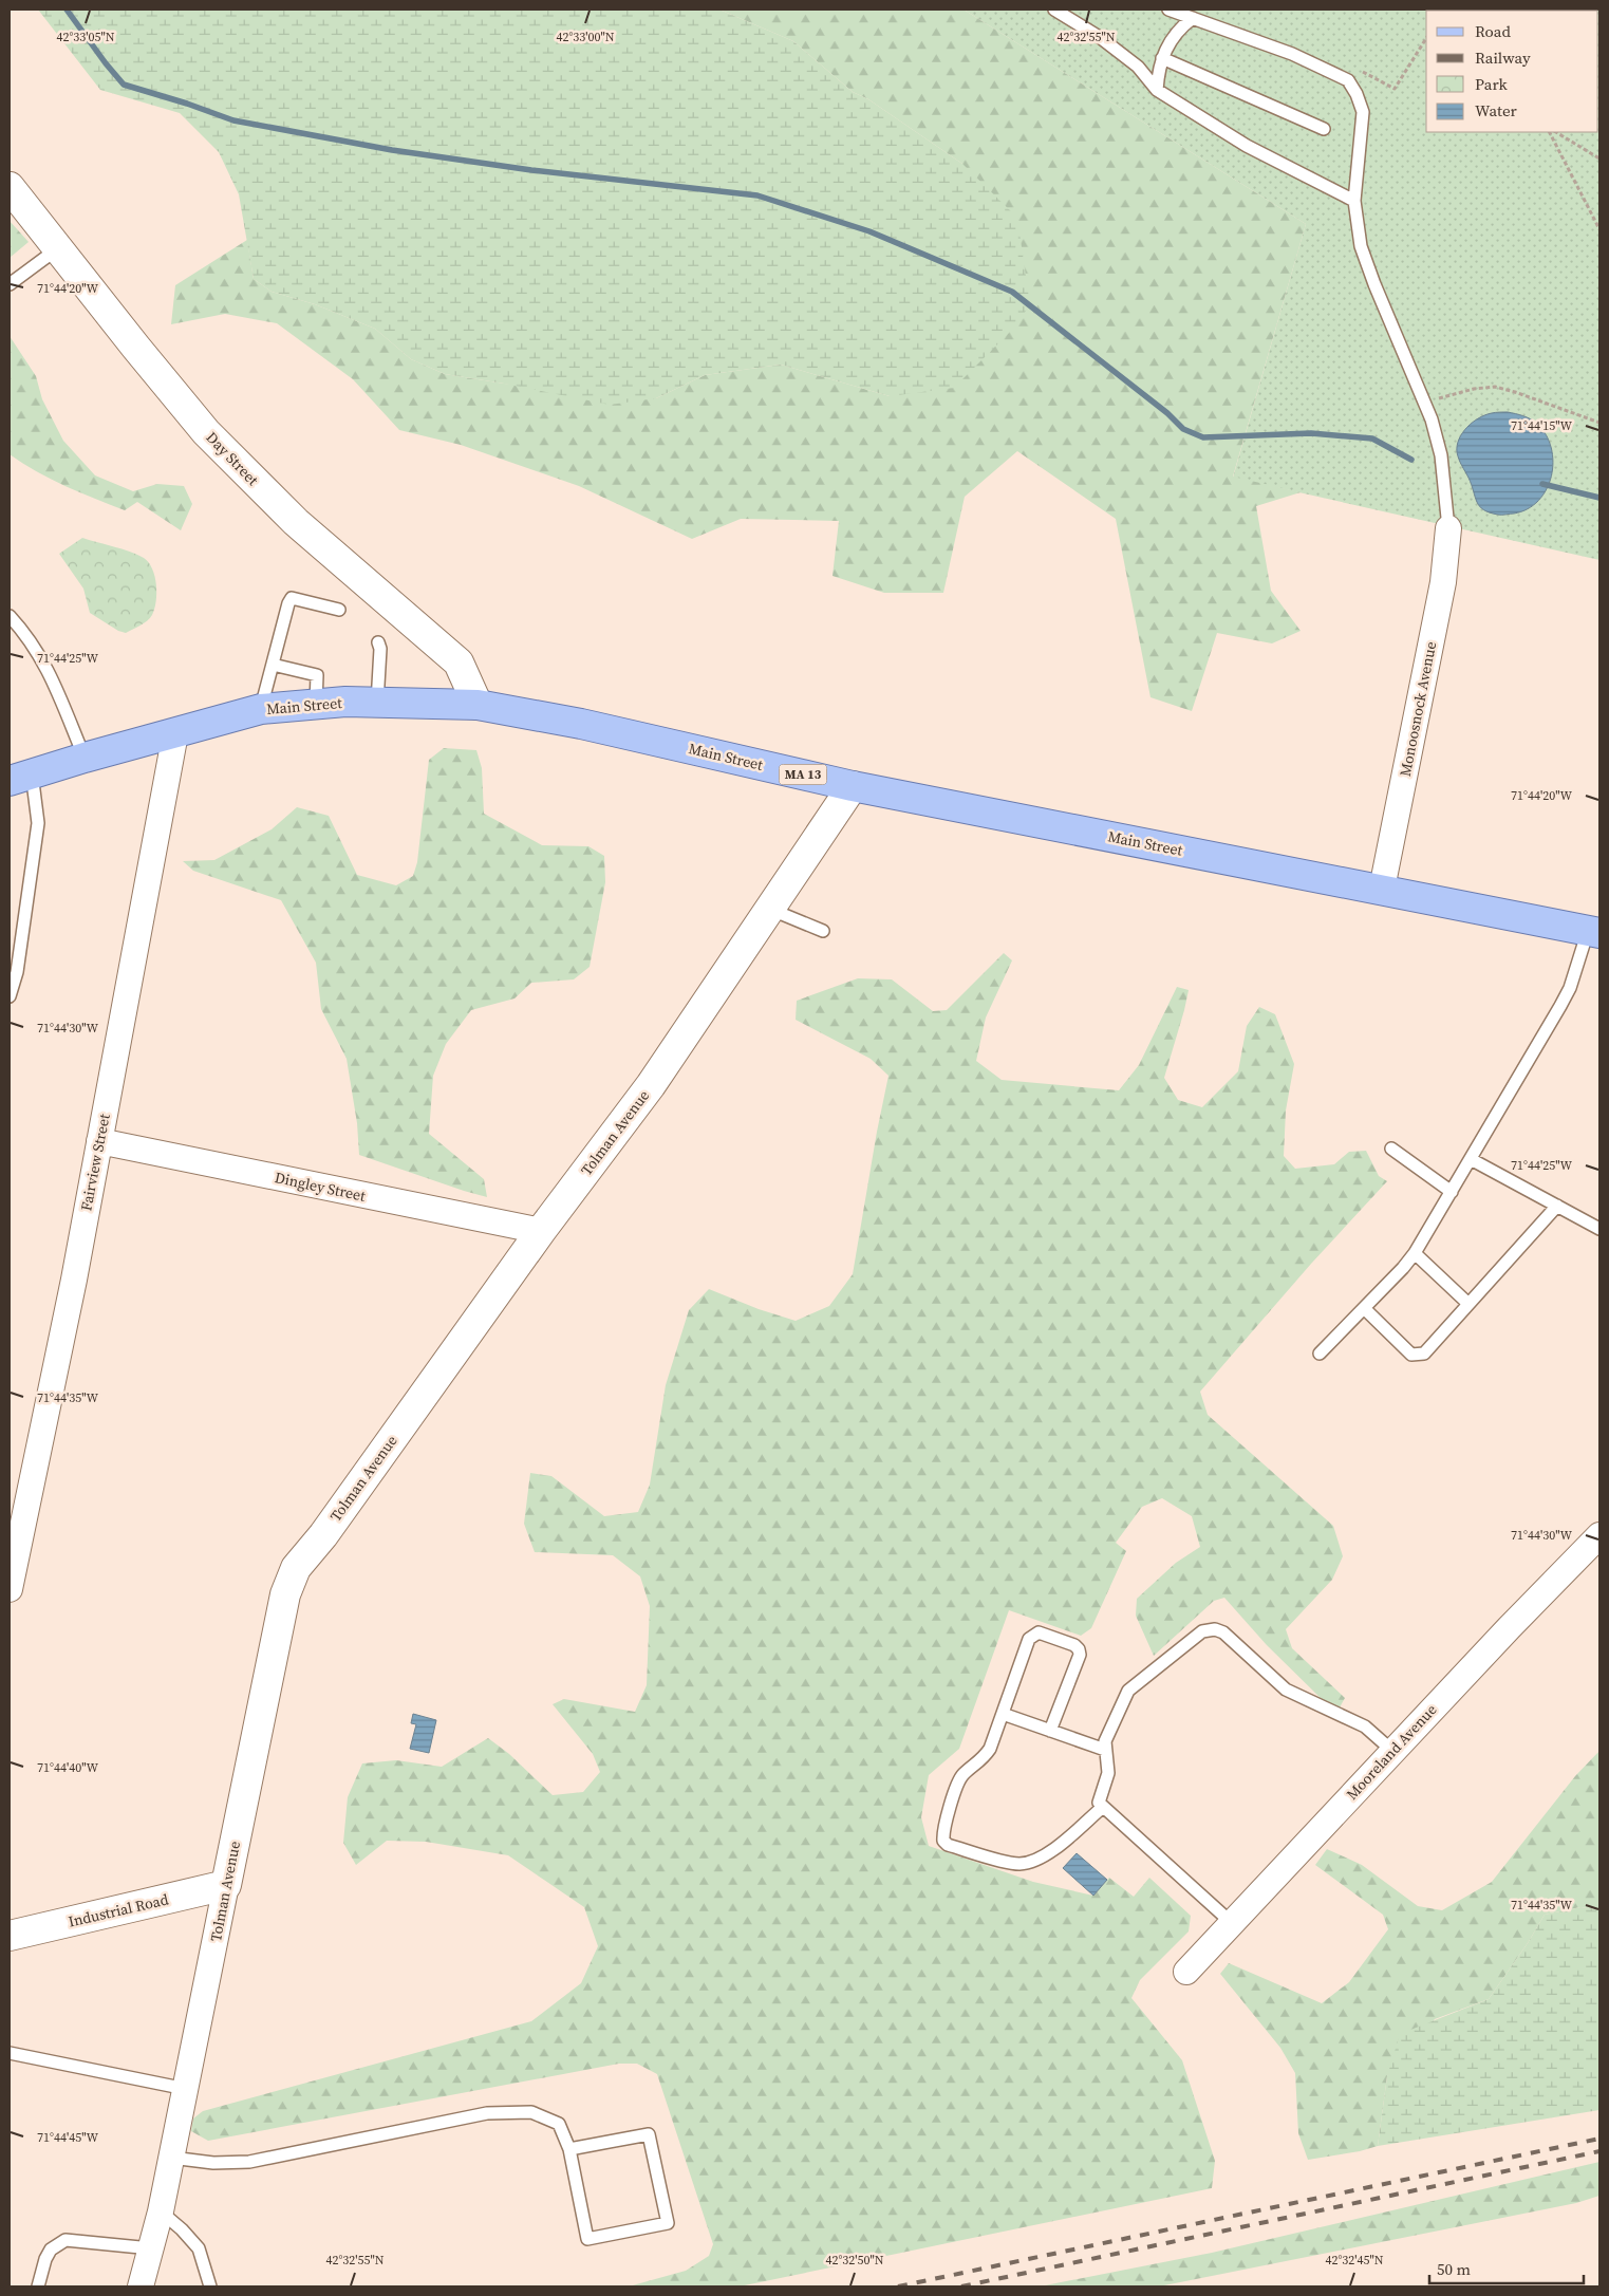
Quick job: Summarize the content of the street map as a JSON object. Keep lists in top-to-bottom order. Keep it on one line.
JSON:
{"streets":{"main road":["Main Street","MA 13"],"street":["Day Street","Monoosnock Avenue","Tolman Avenue","Fairview Street","Dingley Street","Mooreland Avenue","Industrial Road"]},"crossings":[["Day Street","Main Street"],["Main Street","Monoosnock Avenue"],["Main Street","Tolman Avenue"],["Main Street","Fairview Street"],["Tolman Avenue","Dingley Street"],["Tolman Avenue","Industrial Road"],["Fairview Street","Dingley Street"]],"legend":["Road","Railway","Park","Water"],"scale_bar":"50 m","coordinates":["42°33'05\"N","42°33'00\"N","42°32'55\"N","71°44'20\"W","71°44'15\"W","71°44'25\"W","71°44'30\"W","71°44'35\"W","71°44'40\"W","71°44'45\"W","42°32'50\"N","42°32'45\"N"]}
